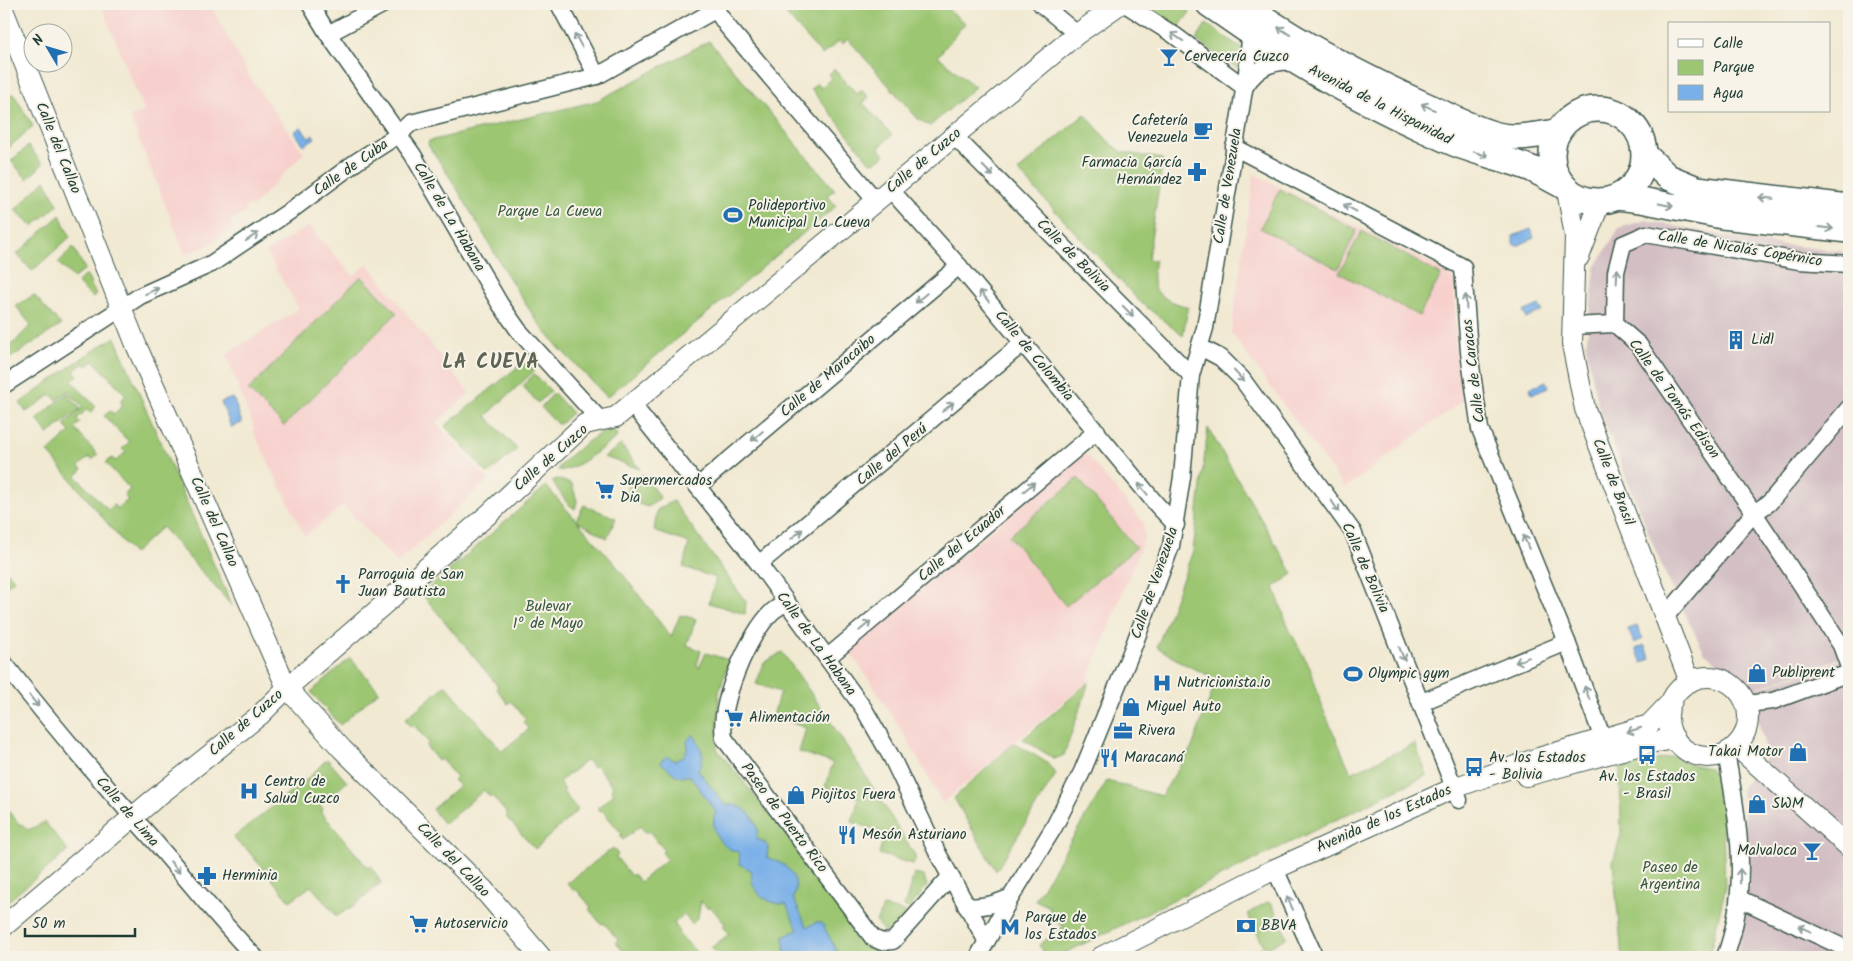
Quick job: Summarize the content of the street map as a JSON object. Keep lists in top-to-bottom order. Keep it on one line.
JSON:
{"streets":{"main road":["Avenida de la Hispanidad"],"street":["Calle del Callao","Calle de Cuzco","Calle de Cuba","Calle de Venezuela","Calle de La Habana","Calle de Nicolás Copérnico","Calle de Bolivia","Calle de Colombia","Calle de Caracas","Calle de Maracaibo","Calle de Tomás Edison","Calle del Perú","Calle de Brasil","Calle del Ecuador","Calle de Lima","Paseo de Puerto Rico","Avenida de los Estados"]},"crossings":[["Avenida de la Hispanidad","Calle de Venezuela"],["Avenida de la Hispanidad","Calle de Brasil"],["Calle del Callao","Calle de Cuzco"],["Calle del Callao","Calle de Cuba"],["Calle de Cuzco","Calle de La Habana"],["Calle de Cuzco","Calle de Bolivia"],["Calle de Cuzco","Calle de Colombia"],["Calle de Cuzco","Calle de Lima"],["Calle de Cuba","Calle de La Habana"],["Calle de Cuba","Calle de Colombia"],["Calle de Venezuela","Calle de La Habana"],["Calle de Venezuela","Calle de Bolivia"],["Calle de Venezuela","Calle de Colombia"],["Calle de Venezuela","Calle de Caracas"],["Calle de La Habana","Calle de Maracaibo"],["Calle de La Habana","Calle del Perú"],["Calle de La Habana","Calle del Ecuador"],["Calle de La Habana","Paseo de Puerto Rico"],["Calle de Nicolás Copérnico","Calle de Tomás Edison"],["Calle de Bolivia","Avenida de los Estados"],["Calle de Colombia","Calle de Maracaibo"],["Calle de Colombia","Calle del Perú"],["Calle de Colombia","Calle del Ecuador"],["Calle de Caracas","Avenida de los Estados"],["Calle de Brasil","Avenida de los Estados"]],"one_way":["Calle de Cuba","Calle de Bolivia","Calle de Caracas","Calle de Maracaibo","Calle del Perú","Calle del Ecuador","Calle de Lima"],"districts":["LA CUEVA"],"parks":["Parque La Cueva","Bulevar 1º de Mayo","Paseo de Argentina"],"places":{"bar":["Cervecería Cuzco","Malvaloca"],"cafe":["Cafetería Venezuela"],"pharmacy":["Farmacia García Hernández","Herminia"],"sports":["Polideportivo Municipal La Cueva","Olympic gym"],"building":["Lidl"],"supermarket":["Supermercados Dia","Alimentación","Autoservicio"],"church":["Parroquia de San Juan Bautista"],"shop":["Publiprent","Miguel Auto","Takai Motor","Piojitos Fuera","SWM"],"hospital":["Nutricionista.io","Centro de Salud Cuzco"],"office":["Rivera"],"bus stop":["Av. los Estados - Brasil","Av. los Estados - Bolivia"],"restaurant":["Maracaná","Mesón Asturiano"],"bank":["BBVA"],"metro station":["Parque de los Estados"]},"legend":["Calle","Parque","Agua"],"scale_bar":"50 m","north":"top left"}
